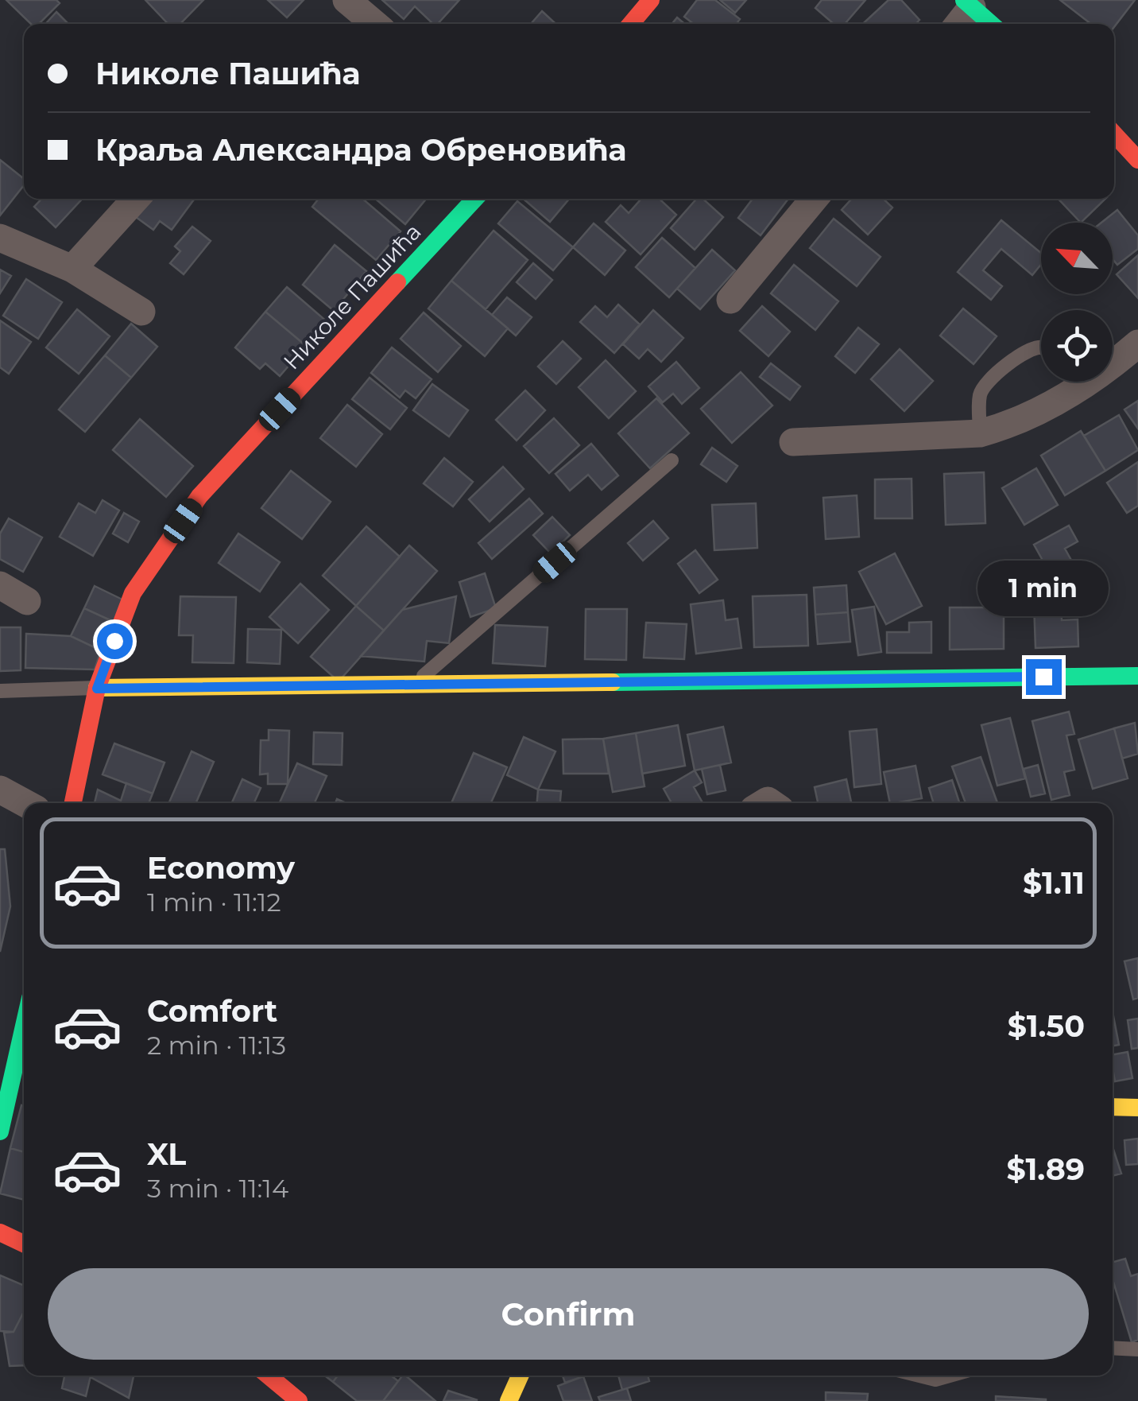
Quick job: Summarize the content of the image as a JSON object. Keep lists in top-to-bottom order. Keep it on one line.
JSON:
{"streets":{"street":["Николе Пашића"]},"north":"top left","page":{"banner":["Николе Пашића","Краља Александра Обреновића"],"bubble":"1 min","list":[{"name":"Economy","note":"1 min · 11:12","value":"$1.11"},{"name":"Comfort","note":"2 min · 11:13","value":"$1.50"},{"name":"XL","note":"3 min · 11:14","value":"$1.89"}],"buttons":"Confirm"}}
